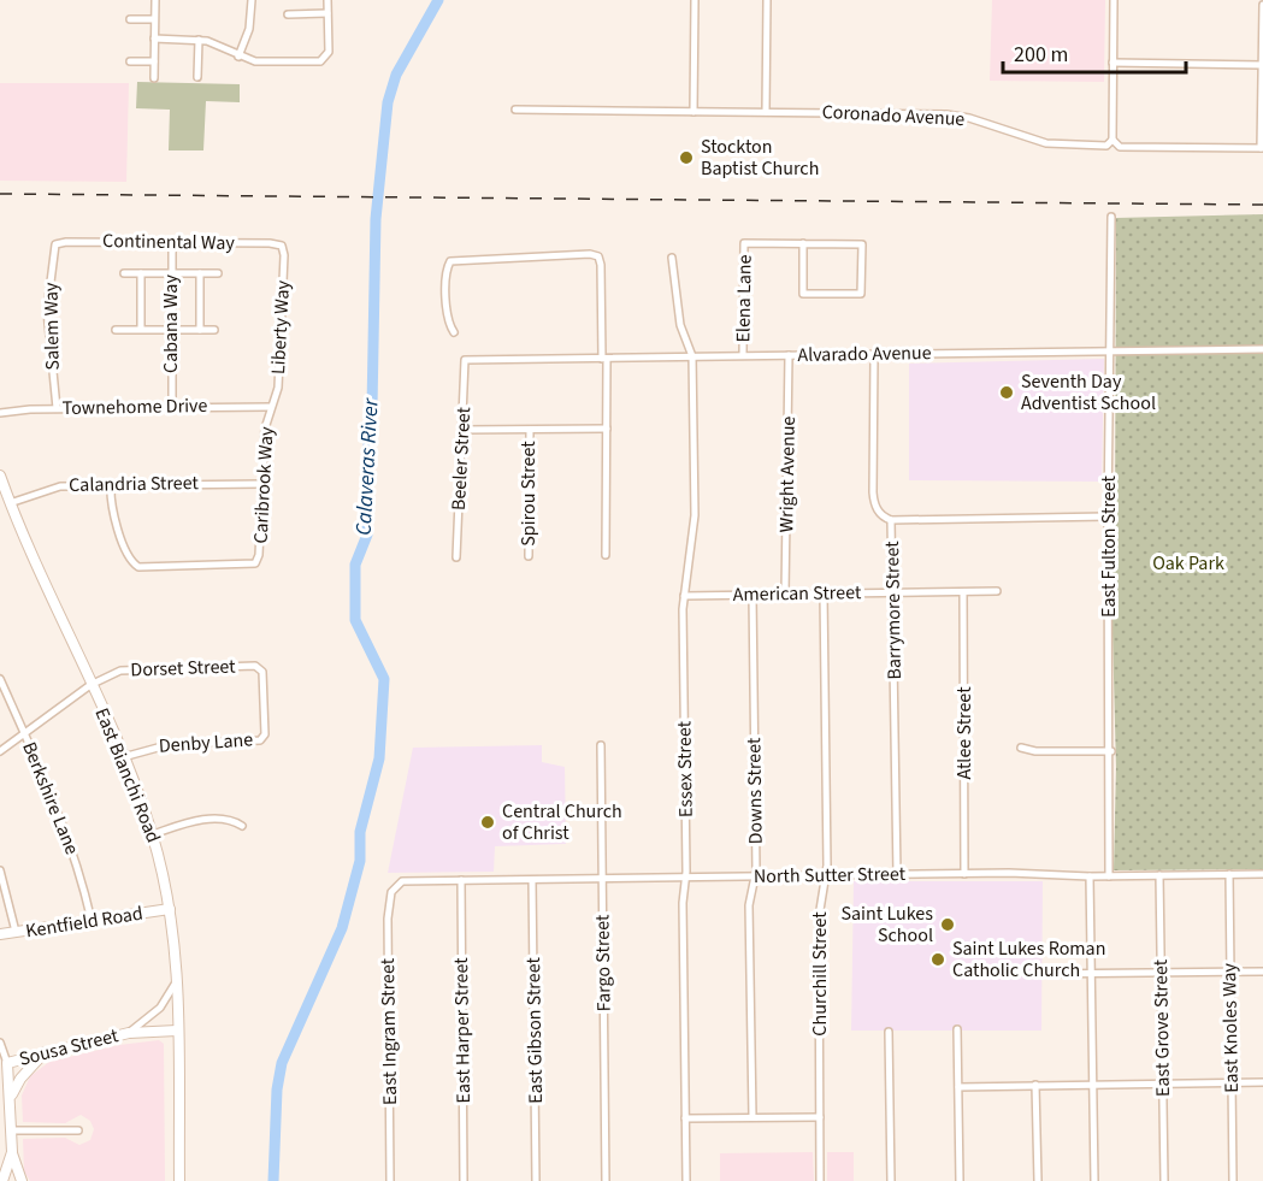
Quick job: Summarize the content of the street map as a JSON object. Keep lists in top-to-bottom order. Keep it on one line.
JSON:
{"streets":{"street":["Coronado Avenue","Continental Way","Elena Lane","Cabana Way","Salem Way","Liberty Way","Alvarado Avenue","Townehome Drive","Beeler Street","Wright Avenue","Calandria Street","Caribrook Way","Spirou Street","East Fulton Street","American Street","Barrymore Street","Dorset Street","Atlee Street","Denby Lane","Essex Street","East Bianchi Road","Downs Street","Berkshire Lane","North Sutter Street","Kentfield Road","Fargo Street","Churchill Street","East Grove Street","East Knoles Way","East Harper Street","East Gibson Street","East Ingram Street","Sousa Street"]},"crossings":[["Continental Way","Cabana Way"],["Continental Way","Salem Way"],["Continental Way","Liberty Way"],["Elena Lane","Alvarado Avenue"],["Cabana Way","Townehome Drive"],["Salem Way","Townehome Drive"],["Liberty Way","Townehome Drive"],["Liberty Way","Caribrook Way"],["Alvarado Avenue","Beeler Street"],["Alvarado Avenue","Wright Avenue"],["Alvarado Avenue","East Fulton Street"],["Alvarado Avenue","Barrymore Street"],["Alvarado Avenue","Essex Street"],["Townehome Drive","Caribrook Way"],["Wright Avenue","American Street"],["Calandria Street","Caribrook Way"],["Calandria Street","East Bianchi Road"],["East Fulton Street","North Sutter Street"],["American Street","Barrymore Street"],["American Street","Atlee Street"],["American Street","Essex Street"],["American Street","Downs Street"],["American Street","Churchill Street"],["Barrymore Street","North Sutter Street"],["Dorset Street","Denby Lane"],["Dorset Street","East Bianchi Road"],["Dorset Street","Berkshire Lane"],["Atlee Street","North Sutter Street"],["Denby Lane","East Bianchi Road"],["Essex Street","North Sutter Street"],["East Bianchi Road","Kentfield Road"],["East Bianchi Road","Sousa Street"],["Downs Street","North Sutter Street"],["Berkshire Lane","Kentfield Road"],["North Sutter Street","Fargo Street"],["North Sutter Street","Churchill Street"],["North Sutter Street","East Grove Street"],["North Sutter Street","East Knoles Way"],["North Sutter Street","East Harper Street"],["North Sutter Street","East Gibson Street"],["North Sutter Street","East Ingram Street"]],"water":["Calaveras River"],"parks":["Oak Park"],"places":["Stockton Baptist Church","Seventh Day Adventist School","Central Church of Christ","Saint Lukes School","Saint Lukes Roman Catholic Church"],"scale_bar":"200 m"}
